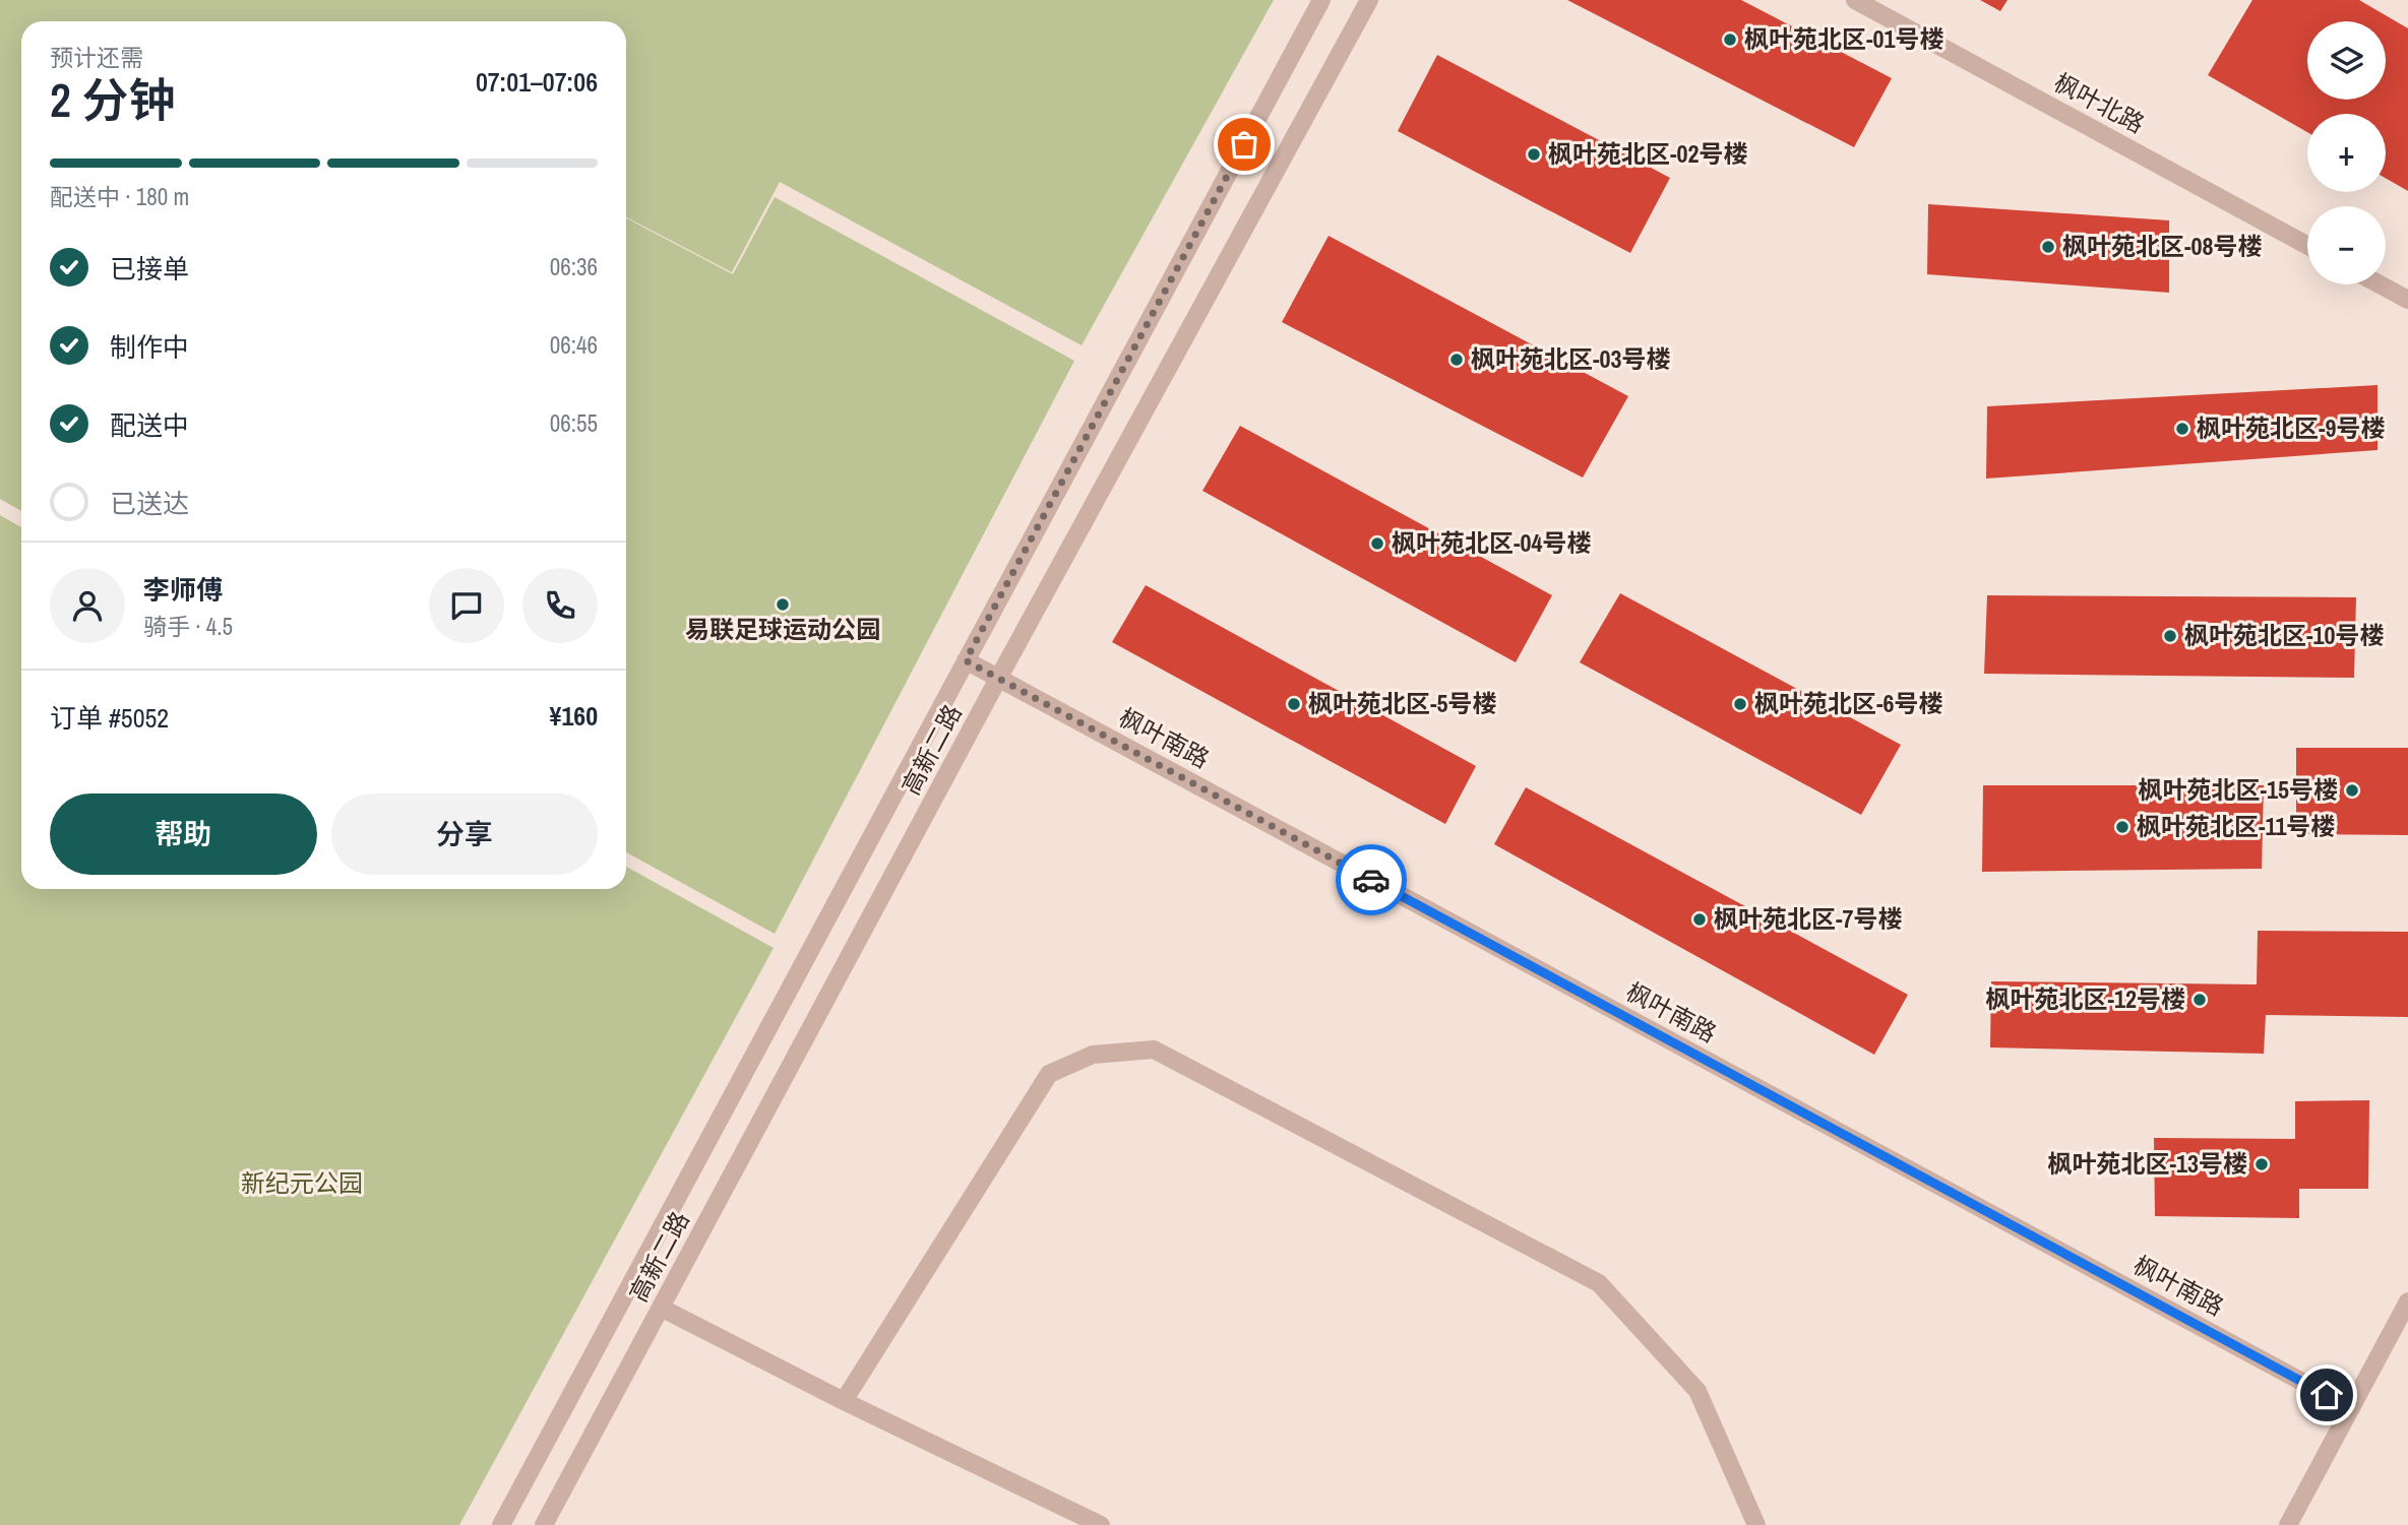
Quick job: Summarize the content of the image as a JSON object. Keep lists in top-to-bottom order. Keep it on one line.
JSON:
{"streets":{"street":["枫叶北路","枫叶南路","高新二路"]},"crossings":[["枫叶南路","高新二路"]],"parks":["新纪元公园"],"places":["枫叶苑北区-01号楼","枫叶苑北区-02号楼","枫叶苑北区-08号楼","枫叶苑北区-03号楼","枫叶苑北区-9号楼","枫叶苑北区-04号楼","易联足球运动公园","枫叶苑北区-10号楼","枫叶苑北区-5号楼","枫叶苑北区-6号楼","枫叶苑北区-15号楼","枫叶苑北区-11号楼","枫叶苑北区-7号楼","枫叶苑北区-12号楼","枫叶苑北区-13号楼"],"page":{"map_buttons":["+","−"],"heading":["2 分钟","预计还需","07:01–07:06"],"panel":["李师傅","骑手 · 4.5","订单 #5052","¥160"],"bar":"配送中 · 180 m","list":[["已接单","06:36"],["制作中","06:46"],["配送中","06:55"],"已送达"],"buttons":["帮助","分享"]}}
